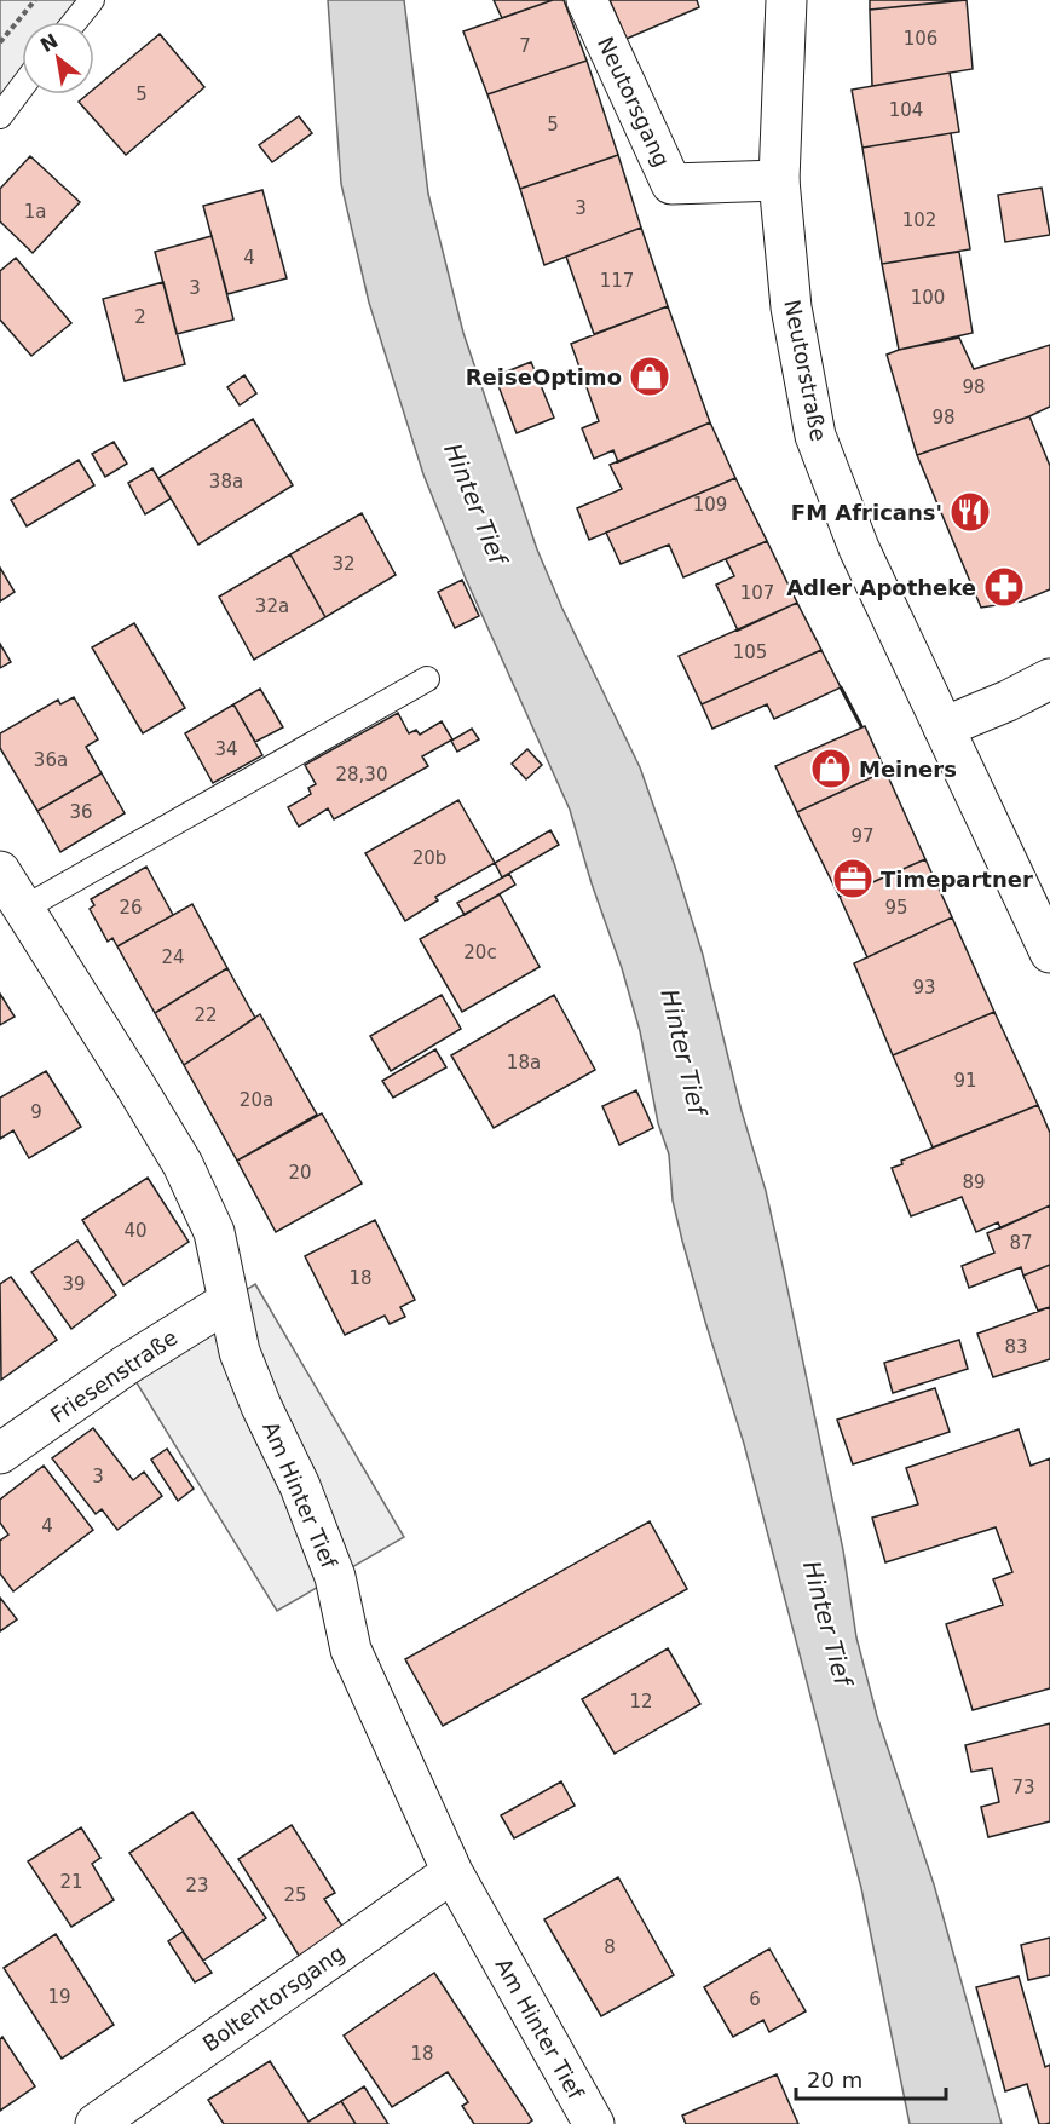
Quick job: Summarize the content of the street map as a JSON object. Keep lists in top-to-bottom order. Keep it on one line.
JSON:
{"streets":{"street":["Neutorsgang","Neutorstraße","Friesenstraße","Am Hinter Tief","Boltentorsgang"]},"crossings":[["Neutorsgang","Neutorstraße"],["Friesenstraße","Am Hinter Tief"],["Am Hinter Tief","Boltentorsgang"]],"water":["Hinter Tief"],"places":{"shop":["ReiseOptimo","Meiners"],"restaurant":["FM Africans'"],"pharmacy":["Adler Apotheke"],"office":["Timepartner"]},"house_numbers":["106","7","5","104","5","3","1a","102","4","117","3","100","2","98","98","38a","109","32","107","32a","105","34","36a","28,30","36","97","20b","26","95","20c","24","93","22","18a","91","20a","9","20","89","40","87","18","39","83","3","4","12","73","21","23","25","8","19","6","18"],"scale_bar":"20 m","north":"top left"}
